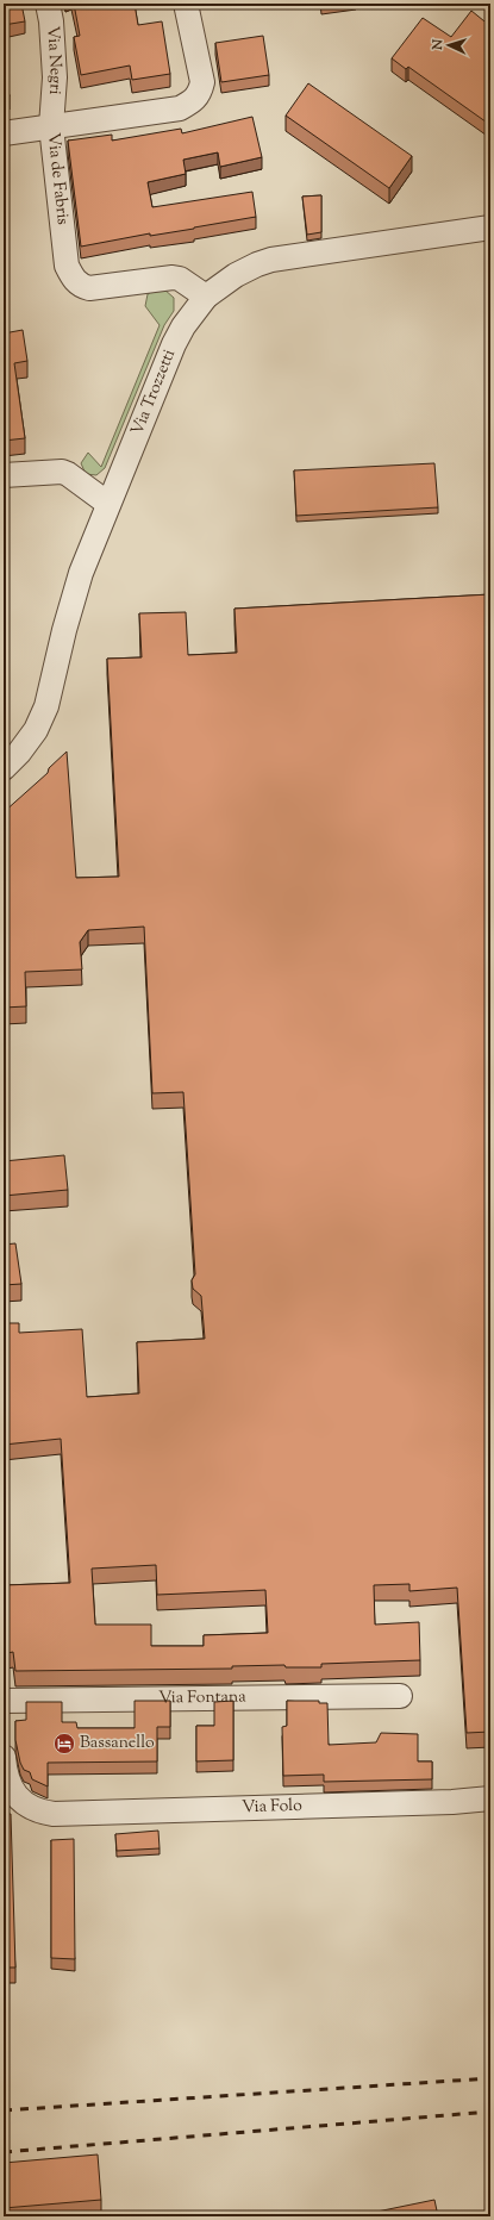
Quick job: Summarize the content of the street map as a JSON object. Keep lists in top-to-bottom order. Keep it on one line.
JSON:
{"streets":{"street":["Via Negri","Via de Fabris","Via Trozzetti","Via Fontana","Via Folo"]},"crossings":[["Via Negri","Via de Fabris"],["Via de Fabris","Via Trozzetti"]],"places":{"hotel":["Bassanello"]},"north":"left"}
